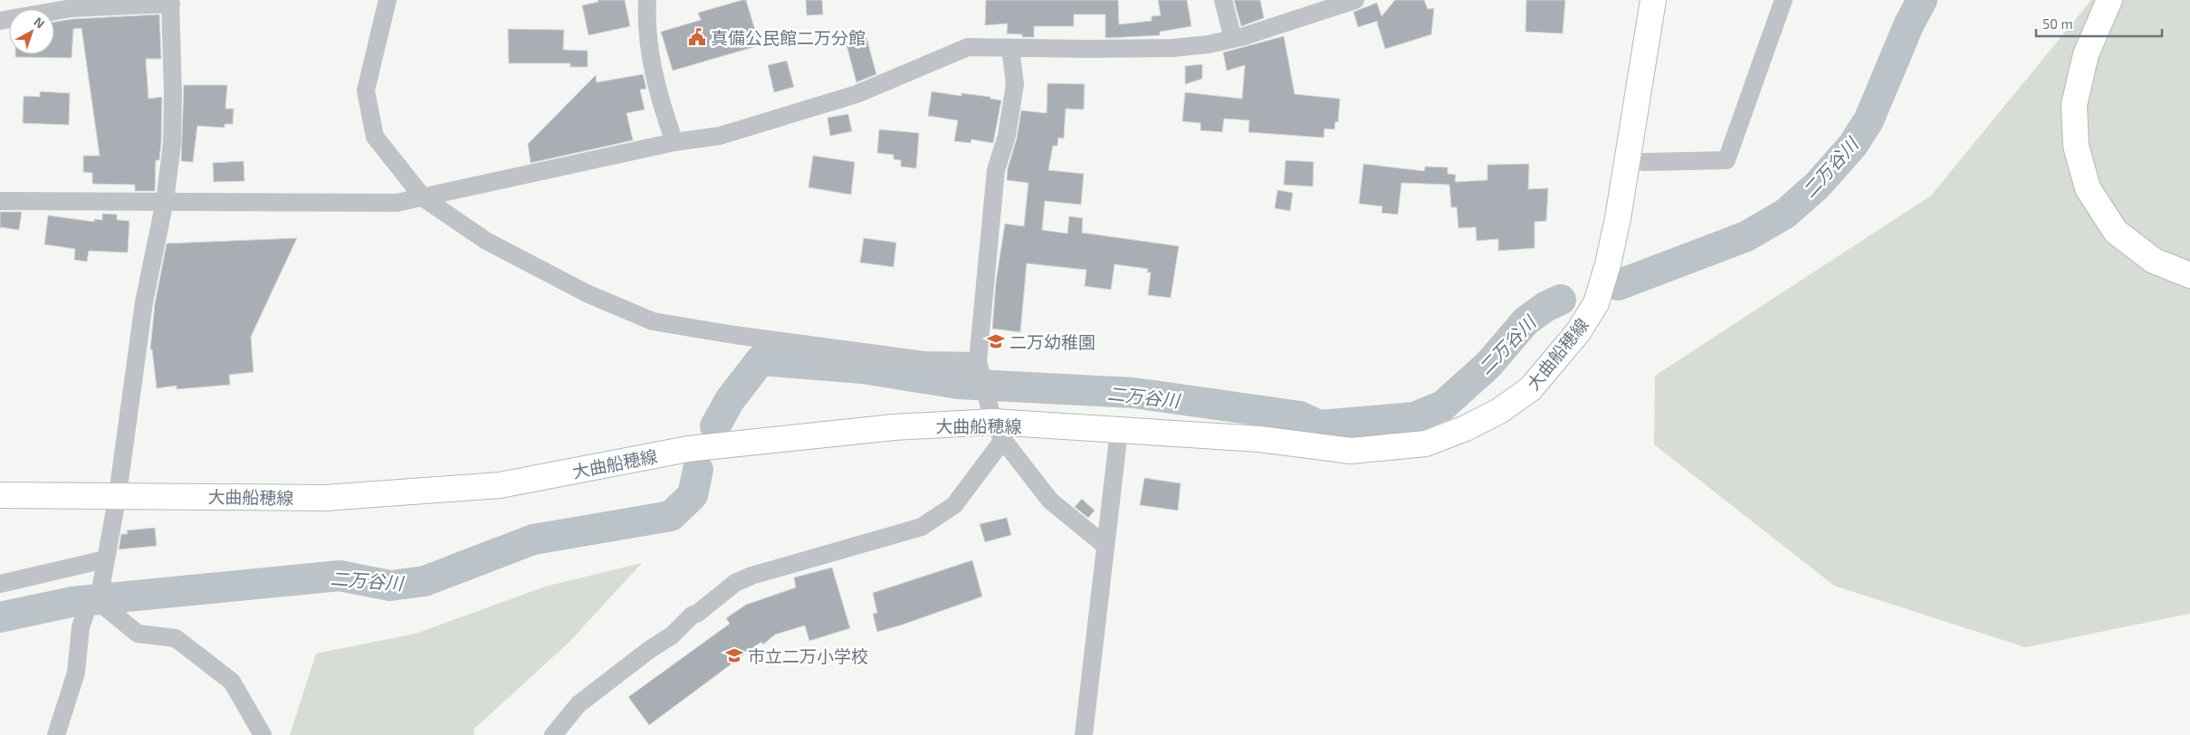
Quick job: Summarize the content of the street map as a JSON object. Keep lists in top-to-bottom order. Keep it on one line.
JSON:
{"streets":{"main road":["大曲船穂線"]},"water":["二万谷川"],"places":{"public building":["真備公民館二万分館"],"school or university":["二万幼稚園","市立二万小学校"]},"scale_bar":"50 m","north":"top right"}
